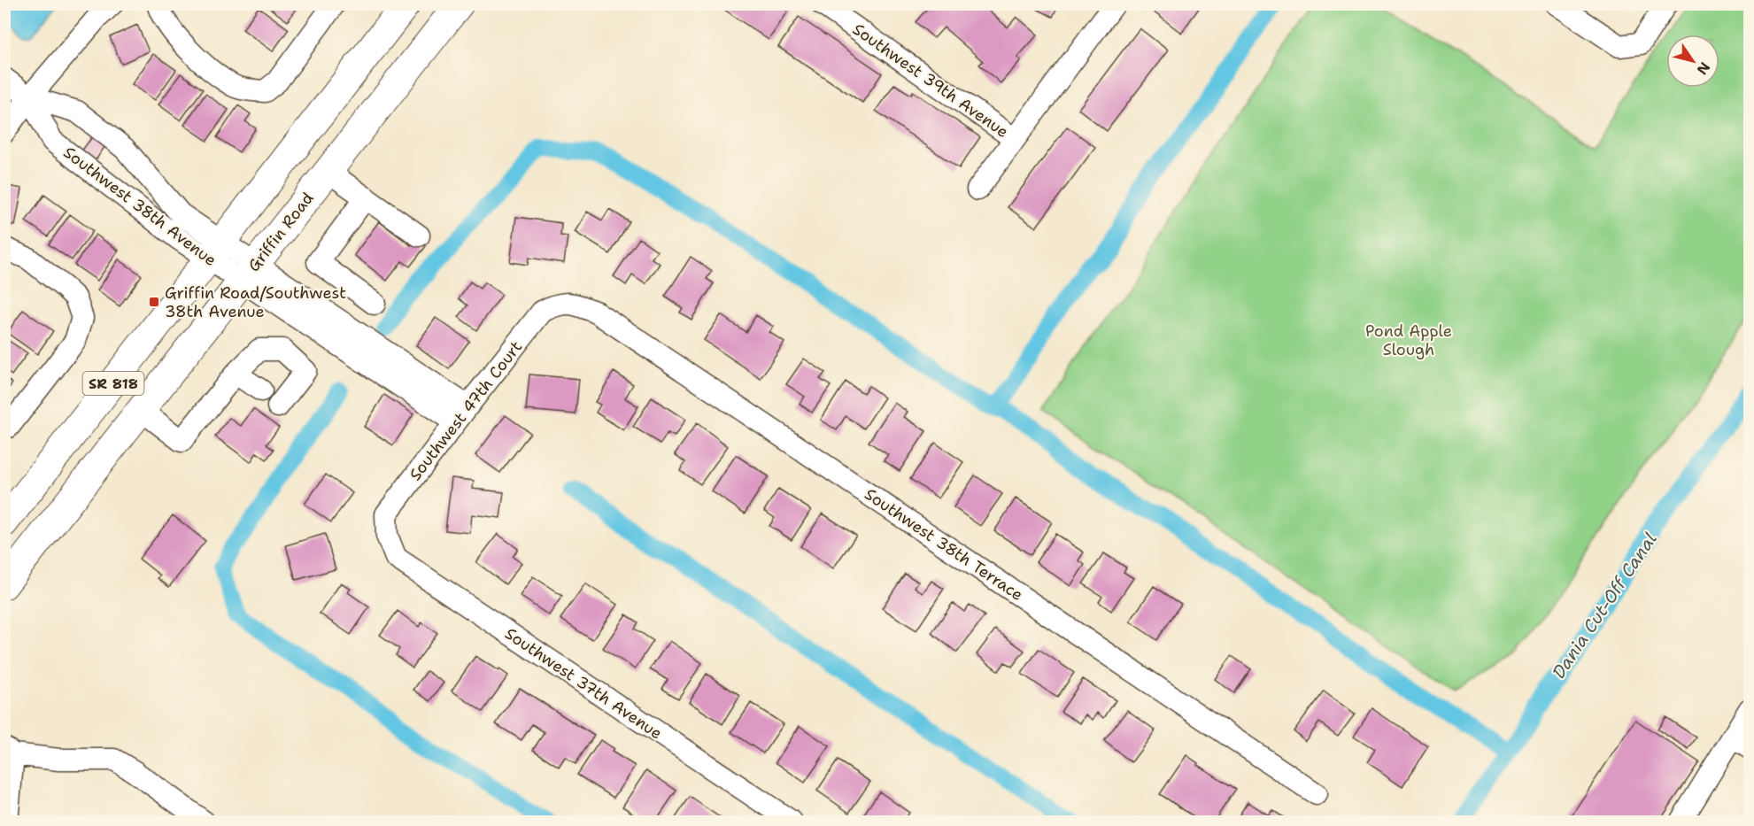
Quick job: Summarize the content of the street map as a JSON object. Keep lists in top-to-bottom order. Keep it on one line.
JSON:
{"streets":{"main road":["Griffin Road","SR 818"],"street":["Southwest 39th Avenue","Southwest 38th Avenue","Southwest 47th Court","Southwest 38th Terrace","Southwest 37th Avenue"]},"crossings":[["Southwest 38th Avenue","Griffin Road"],["Southwest 38th Avenue","SR 818"],["Southwest 38th Avenue","Southwest 47th Court"],["Southwest 47th Court","Southwest 38th Terrace"],["Southwest 47th Court","Southwest 37th Avenue"]],"water":["Dania Cut-Off Canal"],"parks":["Pond Apple Slough"],"places":{"transit":["Griffin Road/Southwest 38th Avenue"]},"north":"bottom right"}
